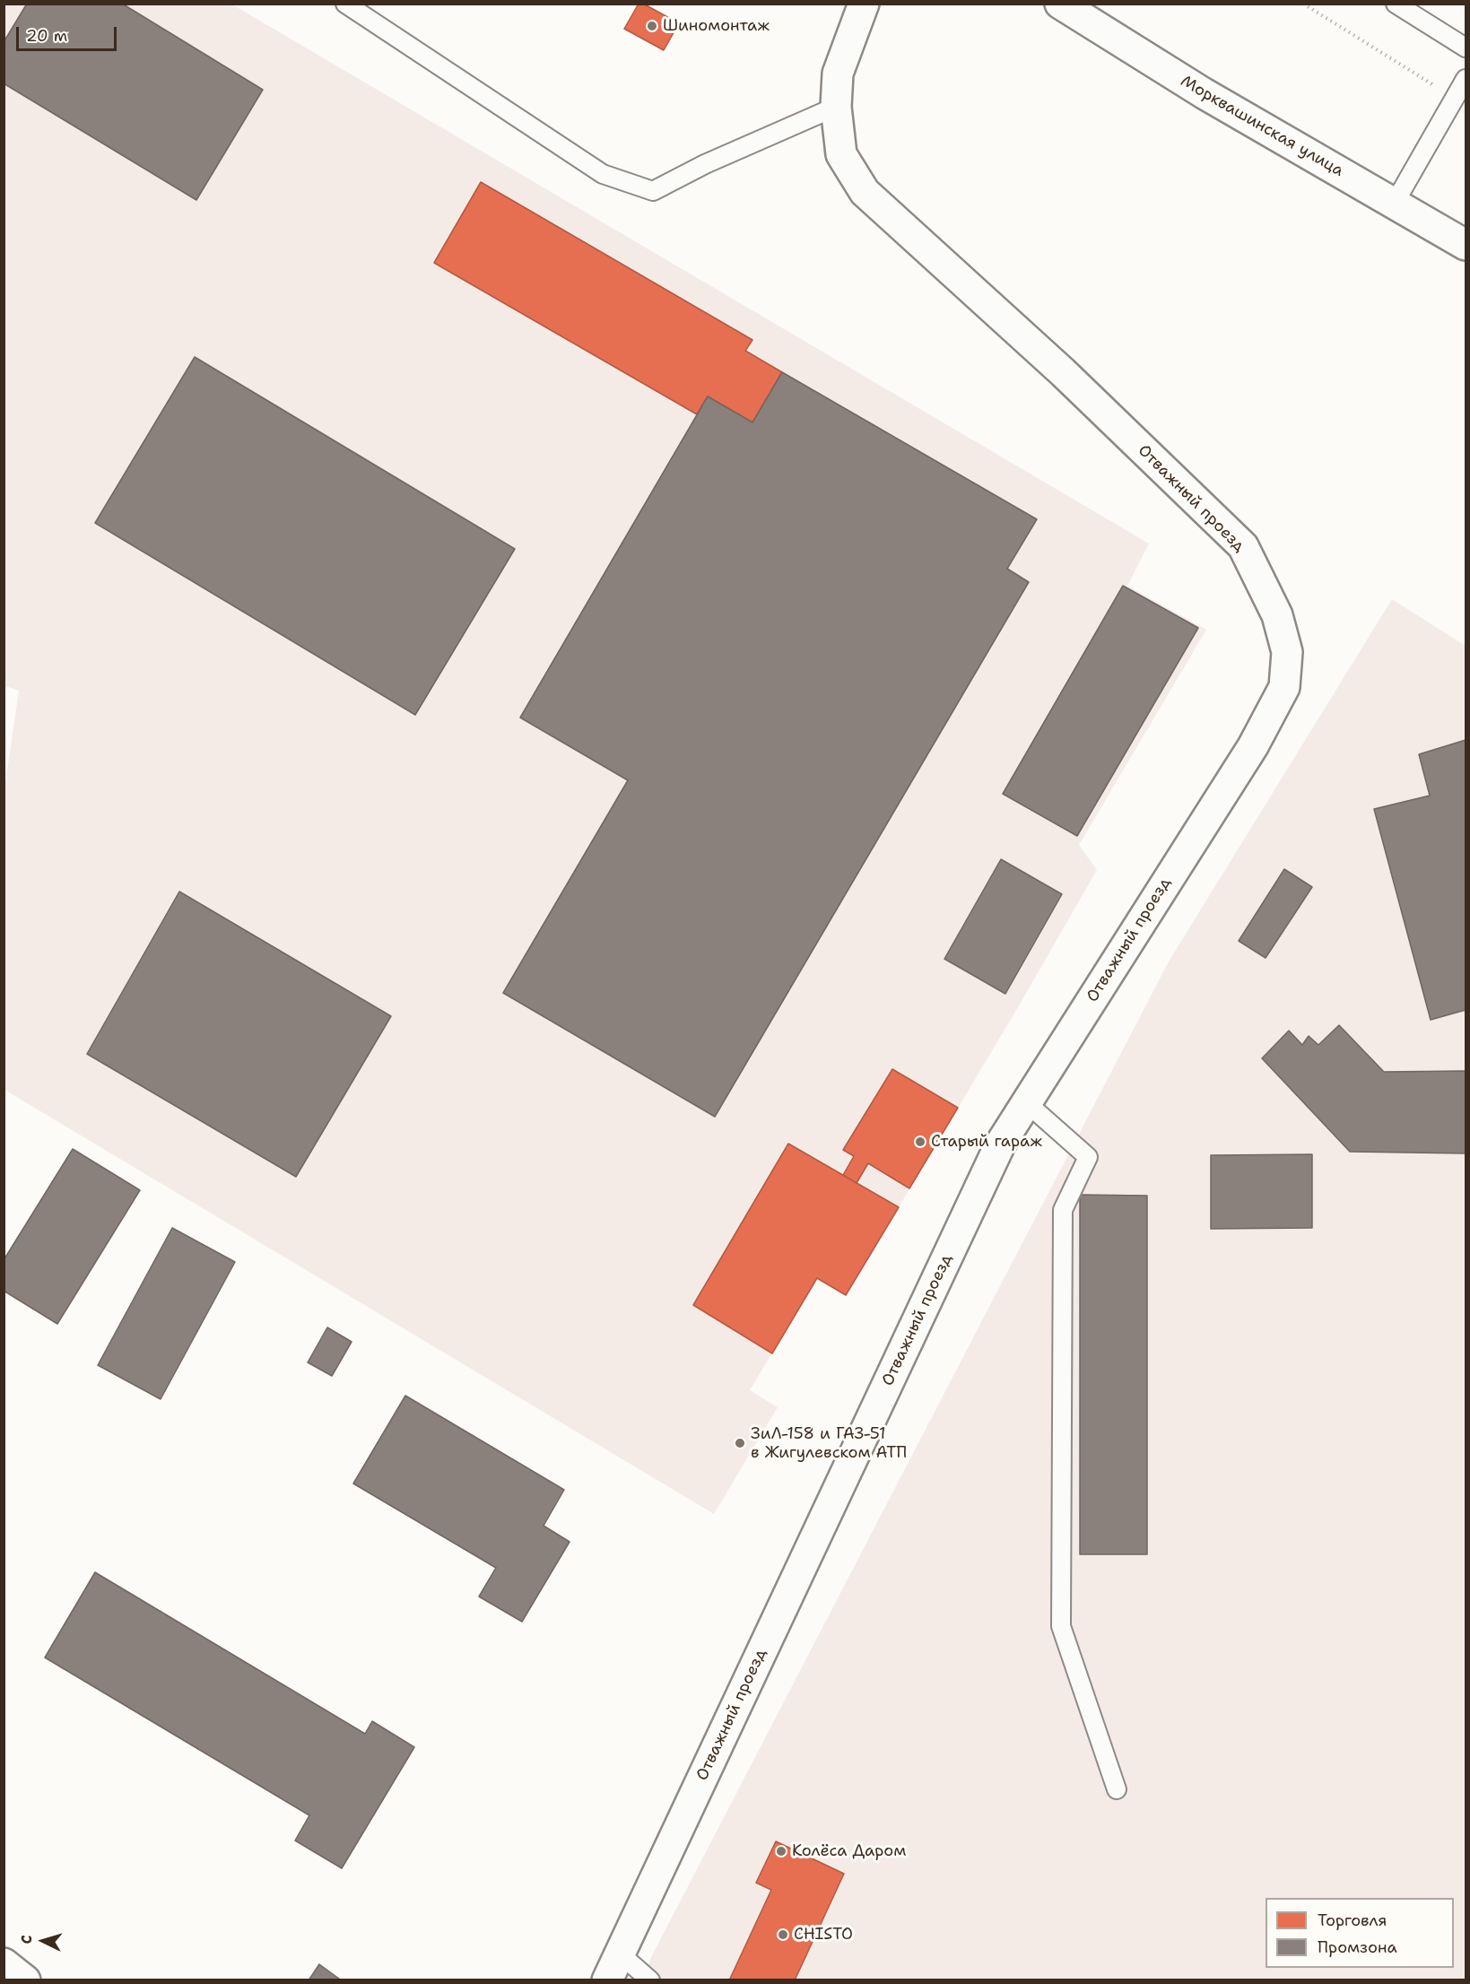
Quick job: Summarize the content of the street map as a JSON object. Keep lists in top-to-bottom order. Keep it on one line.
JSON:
{"streets":{"street":["Морквашинская улица","Отважный проезд"]},"places":["Шиномонтаж","Старый гараж","ЗиЛ-158 и ГАЗ-51 в Жигулевском АТП","Колёса Даром","CHISTO"],"legend":["Торговля","Промзона"],"scale_bar":"20 m","north":"left"}
